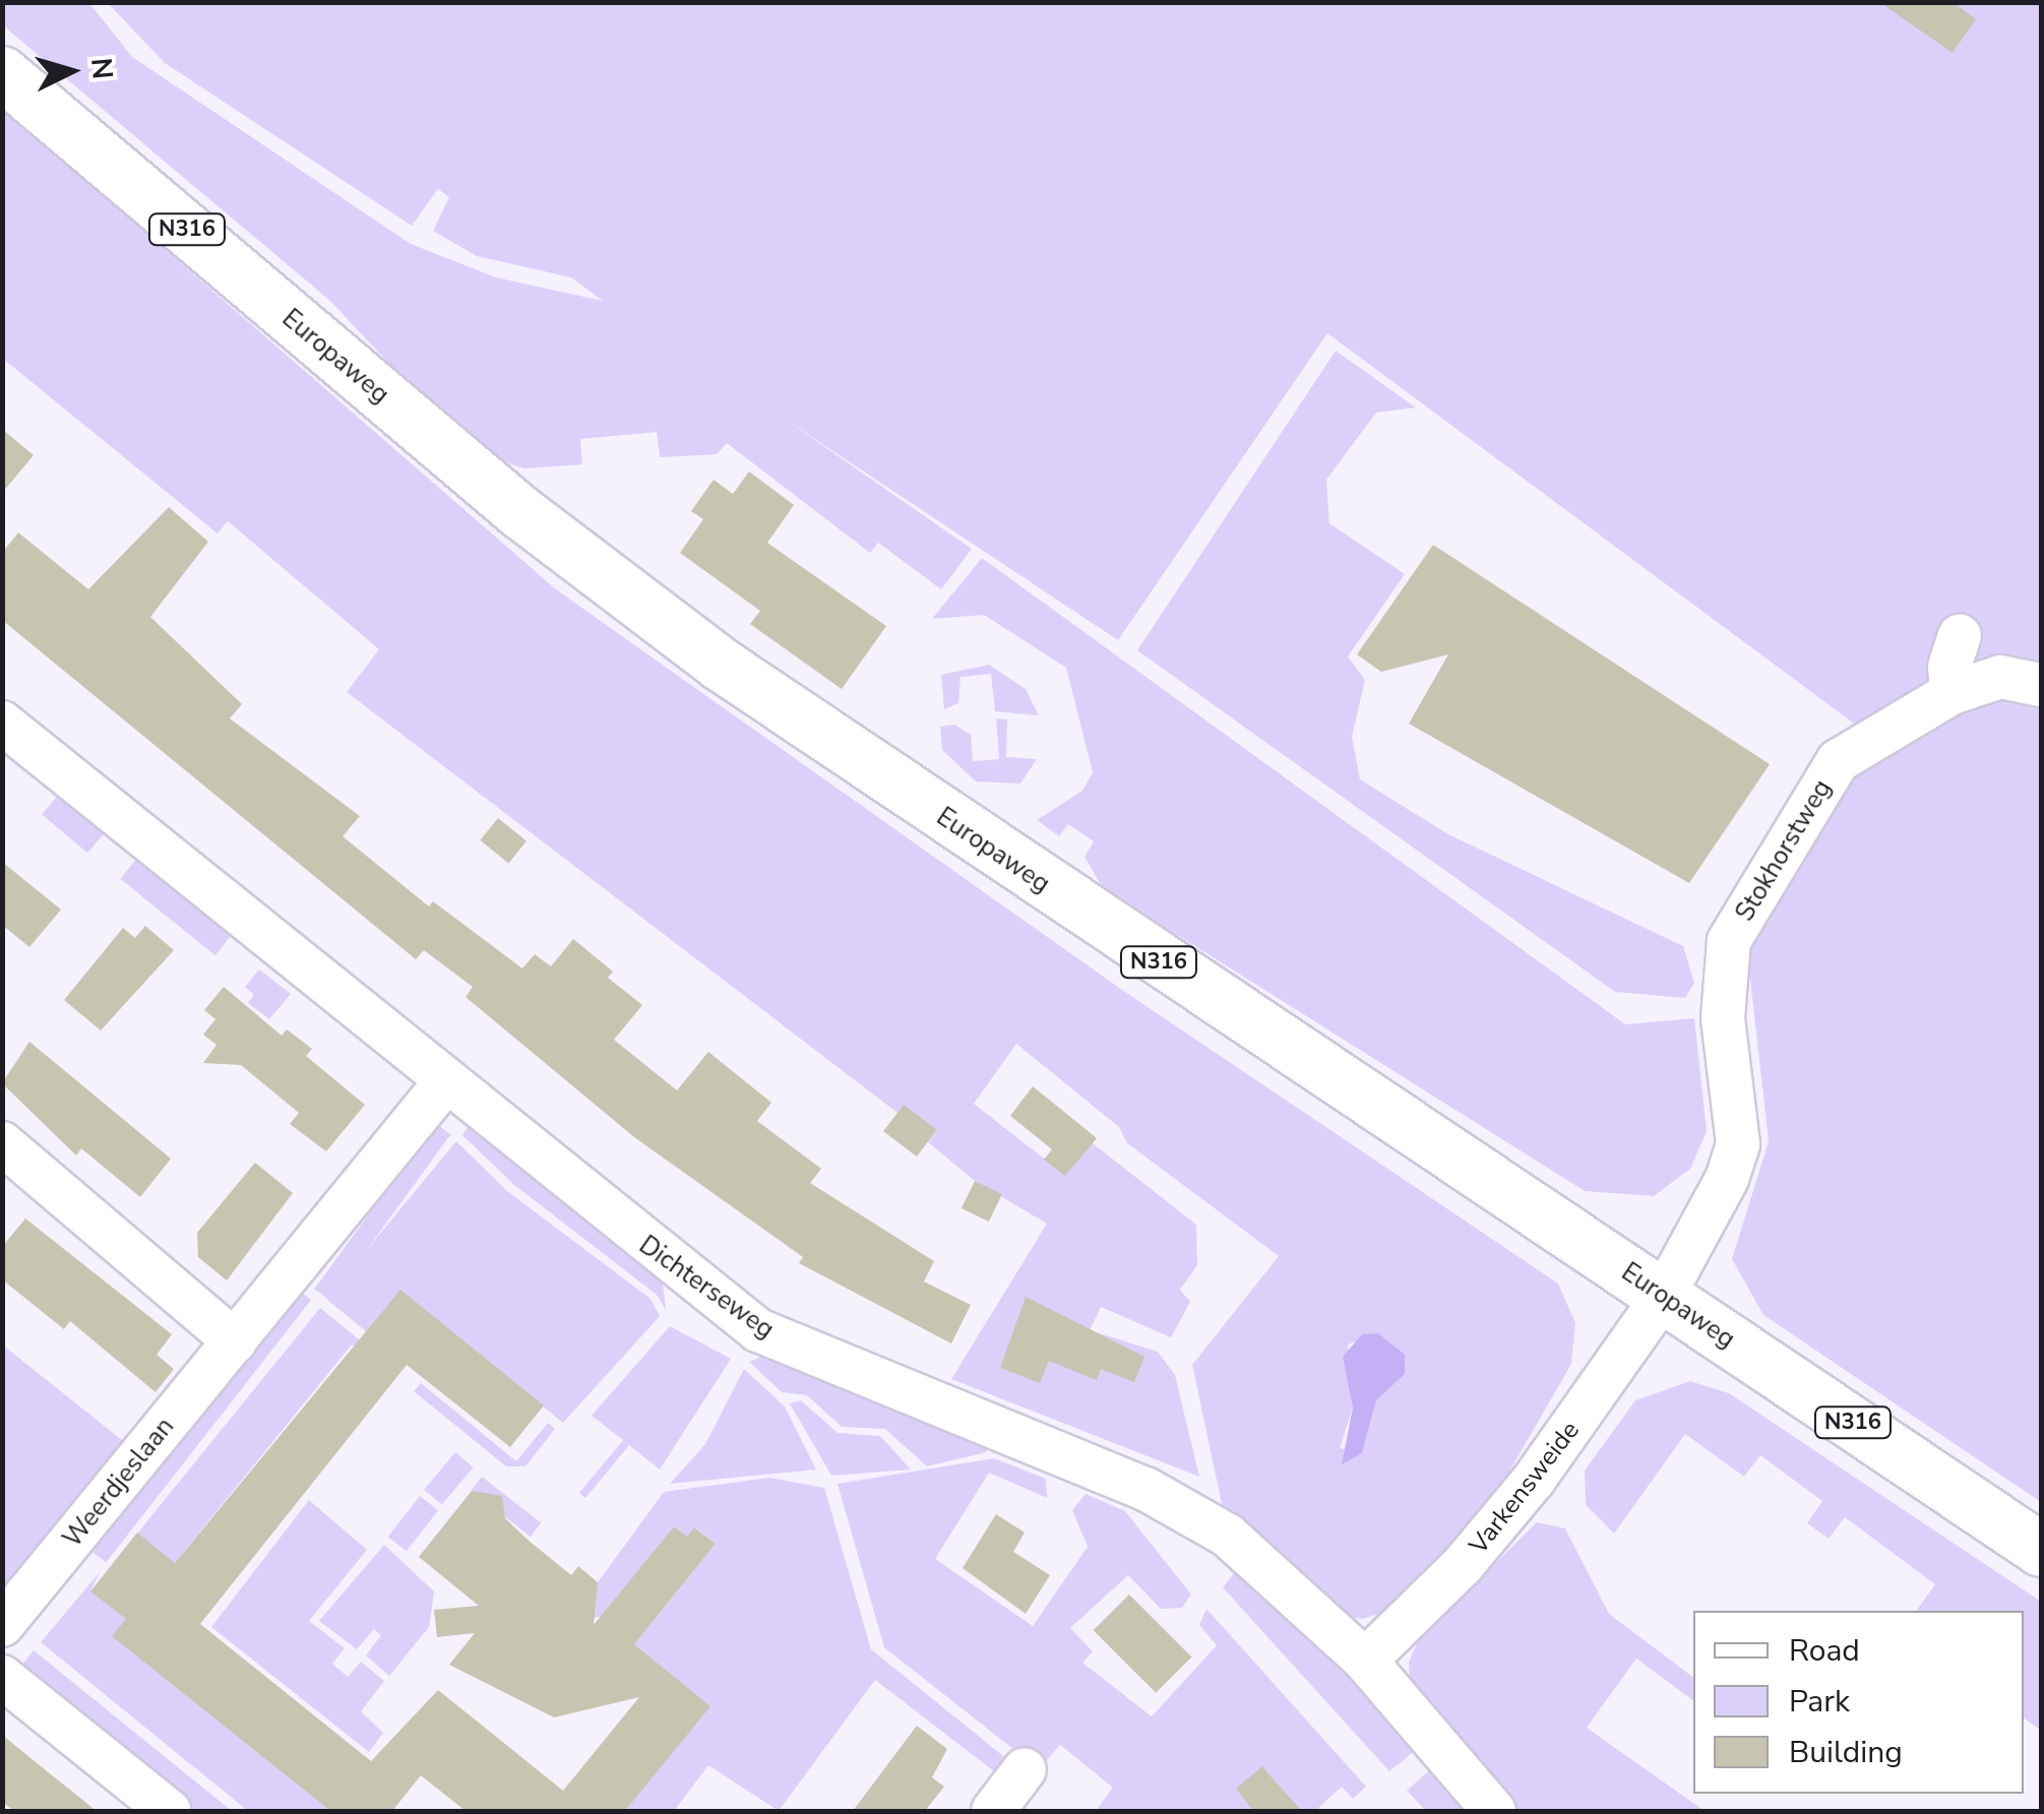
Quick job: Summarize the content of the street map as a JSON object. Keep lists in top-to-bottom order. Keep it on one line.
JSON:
{"streets":{"main road":["N316","Europaweg"],"street":["Stokhorstweg","Dichterseweg","Weerdjeslaan","Varkensweide"]},"crossings":[["Europaweg","Stokhorstweg"],["Europaweg","Varkensweide"],["Stokhorstweg","Varkensweide"],["Dichterseweg","Weerdjeslaan"],["Dichterseweg","Varkensweide"]],"legend":["Road","Park","Building"],"north":"right"}
